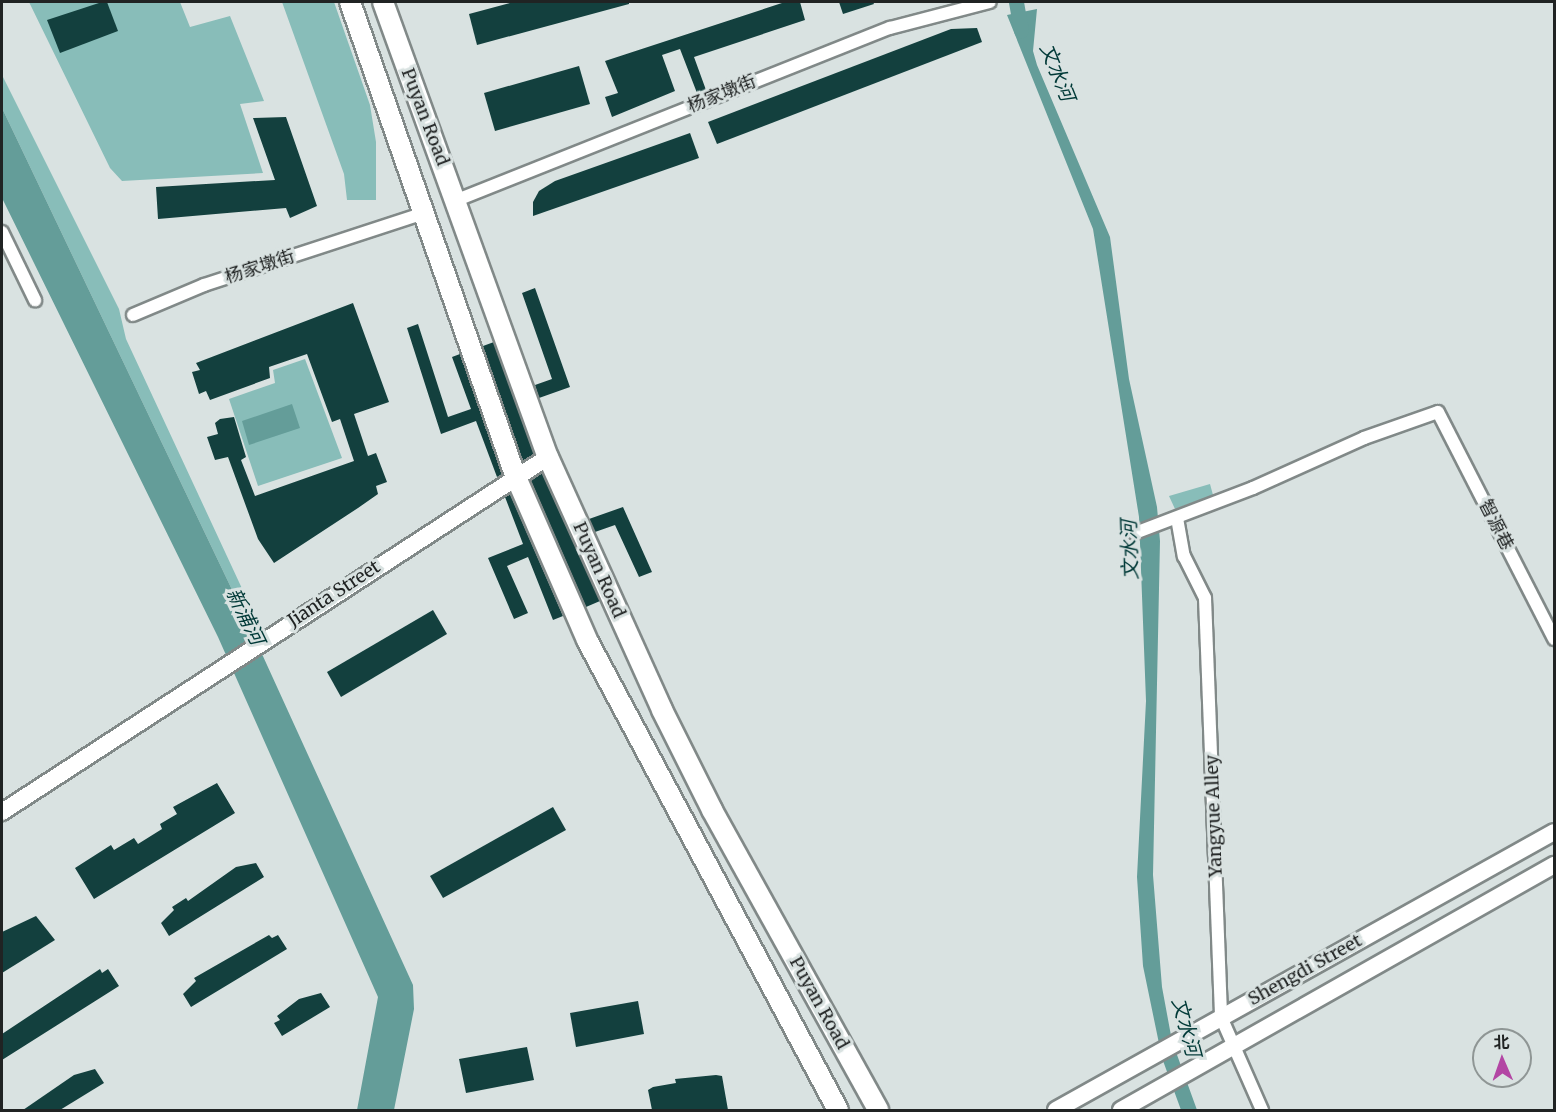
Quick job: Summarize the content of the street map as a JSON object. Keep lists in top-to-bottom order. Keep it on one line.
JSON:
{"streets":{"main road":["Puyan Road"],"street":["杨家墩街","智源巷","Jianta Street","Yangyue Alley","Shengdi Street"]},"crossings":[["杨家墩街","Puyan Road"],["Puyan Road","Jianta Street"],["智源巷","Yangyue Alley"],["Yangyue Alley","Shengdi Street"]],"water":["文水河","新浦河"],"north":"top"}
